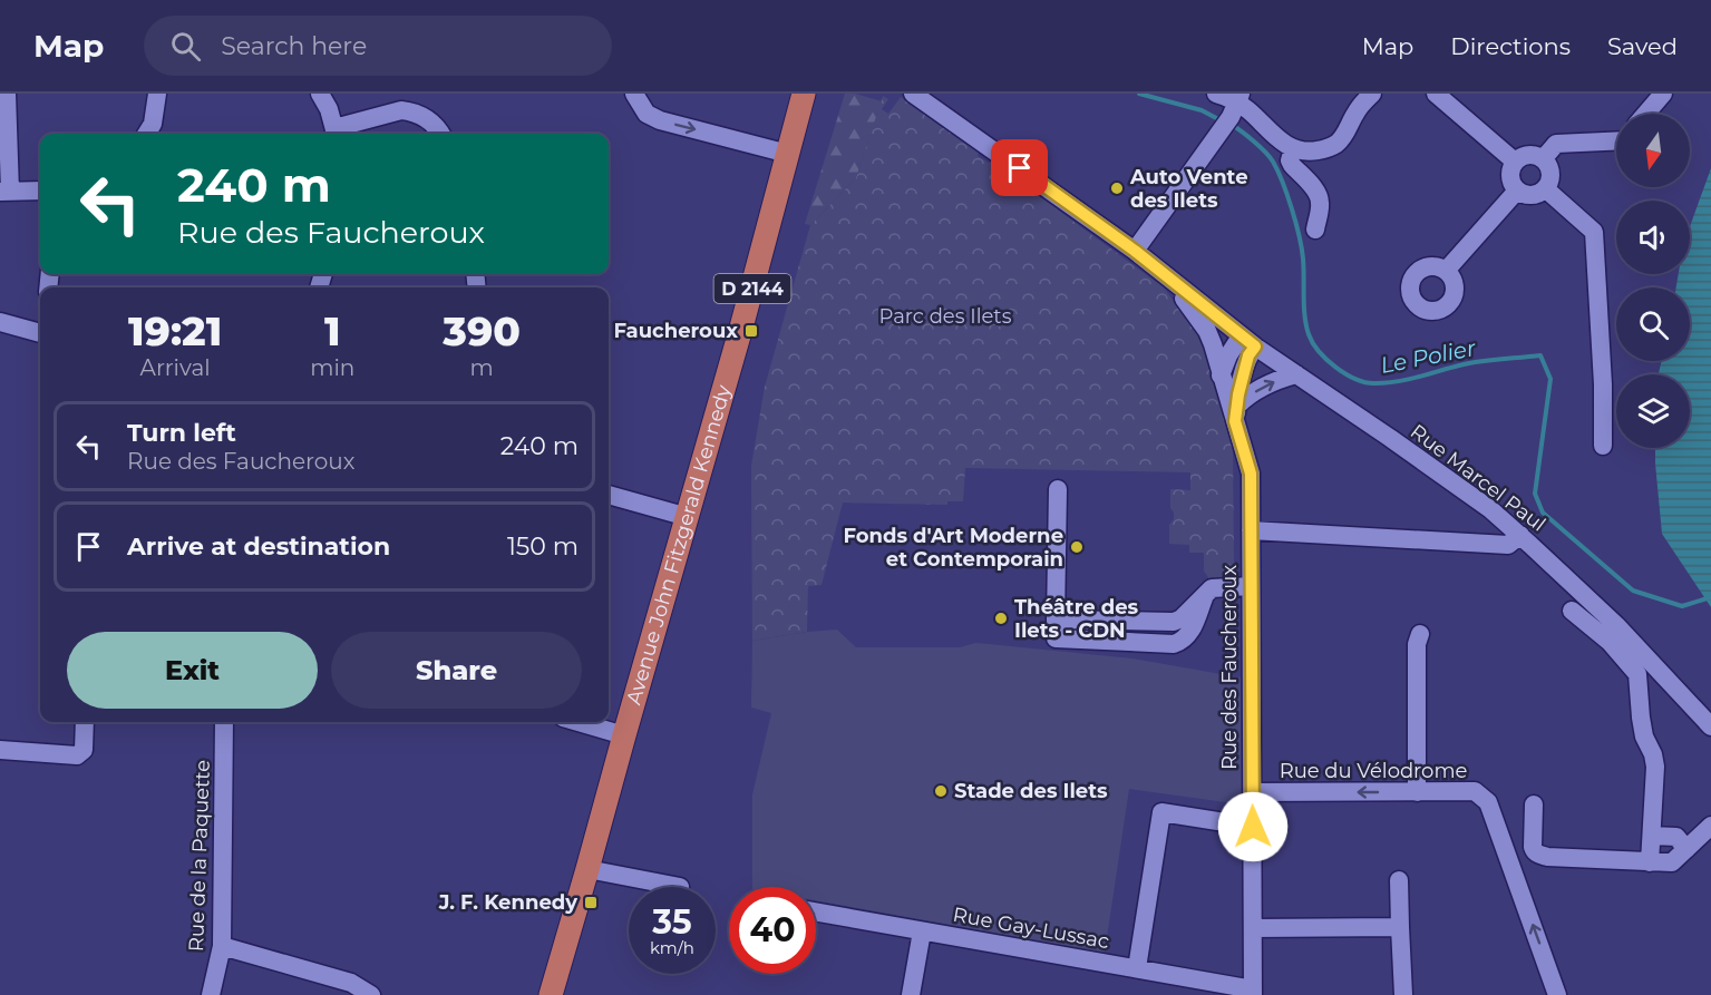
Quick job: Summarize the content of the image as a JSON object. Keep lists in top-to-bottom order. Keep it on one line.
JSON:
{"streets":{"main road":["D 2144","Avenue John Fitzgerald Kennedy"],"street":["Rue Marcel Paul","Rue des Faucheroux","Rue du Vélodrome","Rue de la Paquette","Rue Gay-Lussac"]},"crossings":[["Rue Marcel Paul","Rue des Faucheroux"],["Rue des Faucheroux","Rue du Vélodrome"],["Rue des Faucheroux","Rue Gay-Lussac"]],"one_way":["Rue du Vélodrome"],"water":["Le Polier"],"parks":["Parc des Ilets"],"places":{"other":["Auto Vente des Ilets","Fonds d'Art Moderne et Contemporain","Théâtre des Ilets - CDN","Stade des Ilets"],"transit":["Faucheroux","J. F. Kennedy"]},"north":"bottom","page":{"header":"Map","search":"Search here","nav":["Map","Directions","Saved"],"turn":["240 m","Rue des Faucheroux"],"eta":["19:21","Arrival","1","min","390","m"],"list":[{"name":"Turn left","note":"Rue des Faucheroux","value":"240 m"},{"name":"Arrive at destination","value":"150 m"}],"buttons":["Exit","Share"],"speed":"35 km/h","limit":"40"}}
